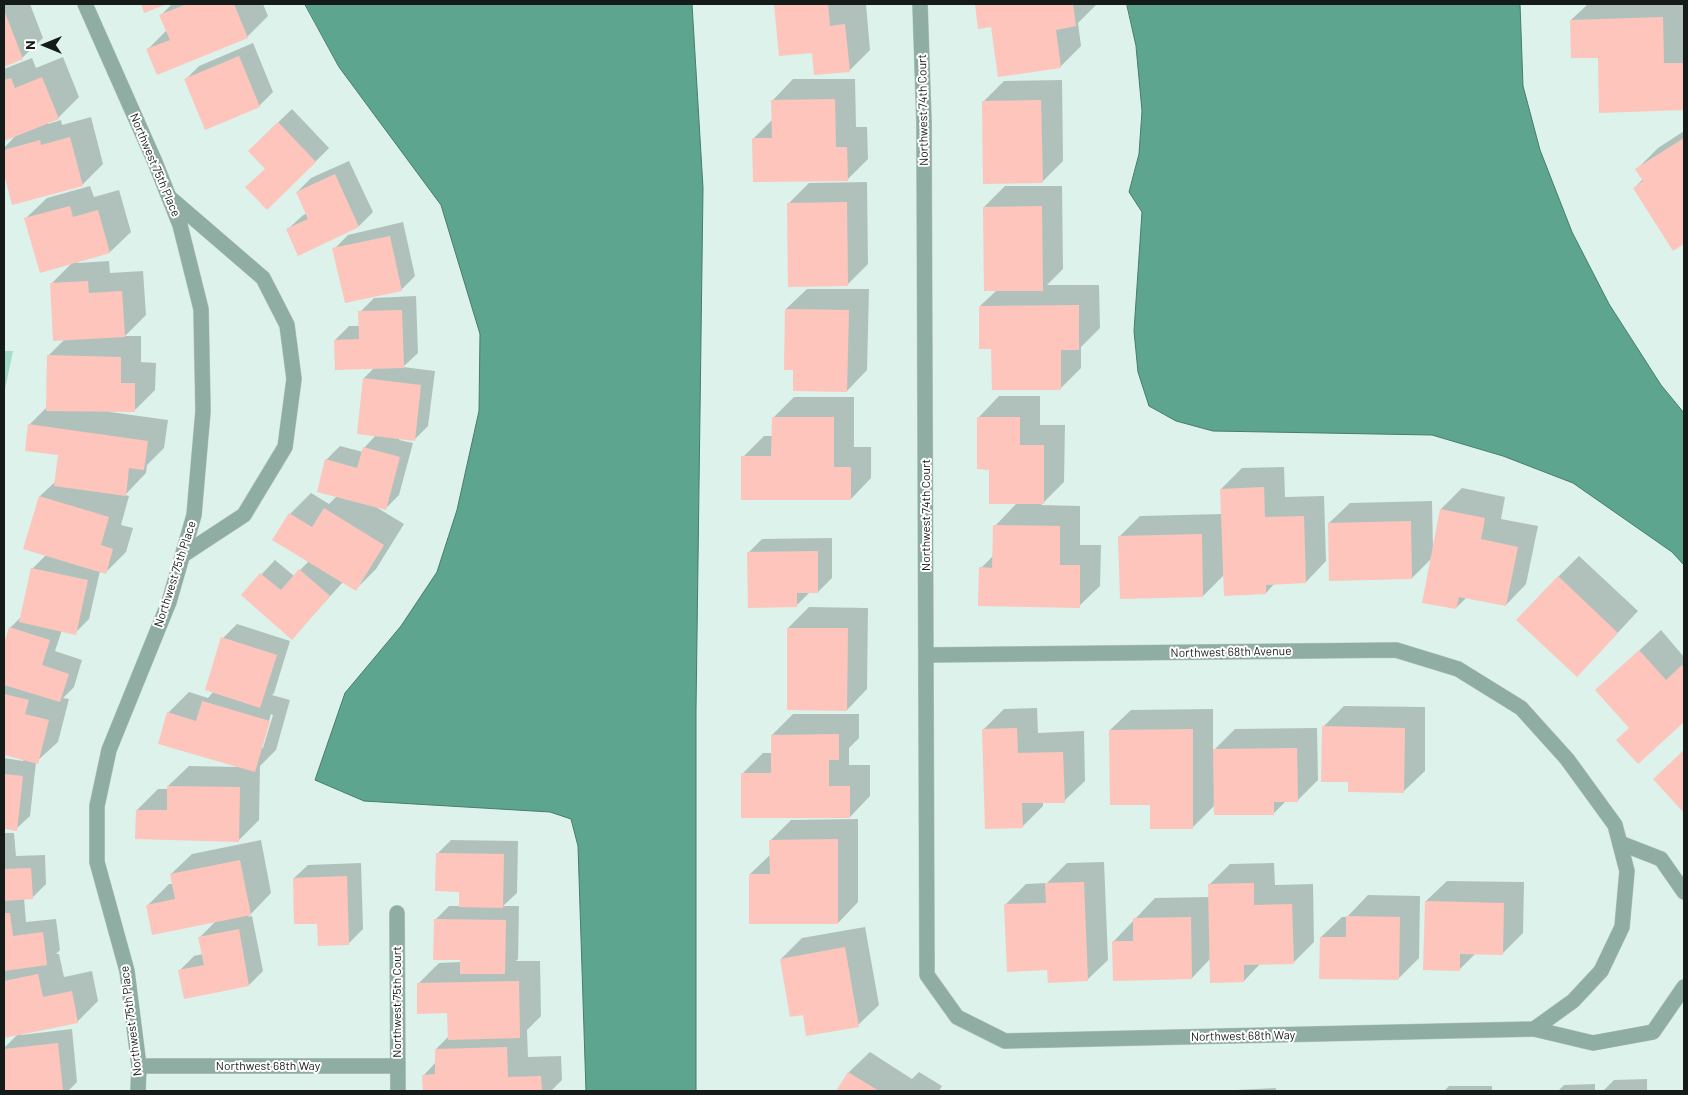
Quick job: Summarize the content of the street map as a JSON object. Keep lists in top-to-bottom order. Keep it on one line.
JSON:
{"streets":{"street":["Northwest 74th Court","Northwest 75th Place","Northwest 68th Avenue","Northwest 75th Court","Northwest 68th Way"]},"crossings":[["Northwest 74th Court","Northwest 68th Avenue"],["Northwest 74th Court","Northwest 68th Way"],["Northwest 75th Place","Northwest 68th Way"],["Northwest 68th Avenue","Northwest 68th Way"],["Northwest 75th Court","Northwest 68th Way"]],"north":"left"}
